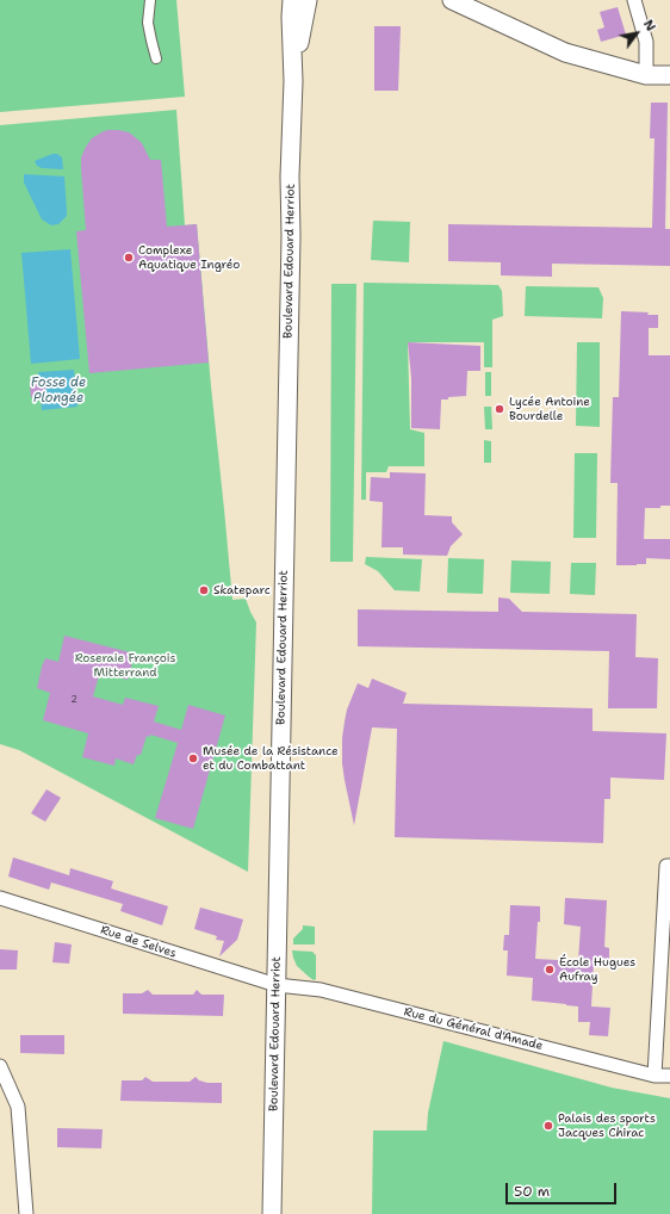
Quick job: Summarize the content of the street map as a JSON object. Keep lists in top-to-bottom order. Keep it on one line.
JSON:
{"streets":{"main road":["Boulevard Edouard Herriot"],"street":["Rue de Selves","Rue du Général d'Amade"]},"crossings":[["Boulevard Edouard Herriot","Rue de Selves"],["Boulevard Edouard Herriot","Rue du Général d'Amade"],["Rue de Selves","Rue du Général d'Amade"]],"water":["Fosse de Plongée"],"parks":["Roseraie François Mitterrand"],"places":["Complexe Aquatique Ingréo","Lycée Antoine Bourdelle","Skateparc","Musée de la Résistance et du Combattant","École Hugues Aufray","Palais des sports Jacques Chirac"],"house_numbers":["2"],"scale_bar":"50 m","north":"top right"}
